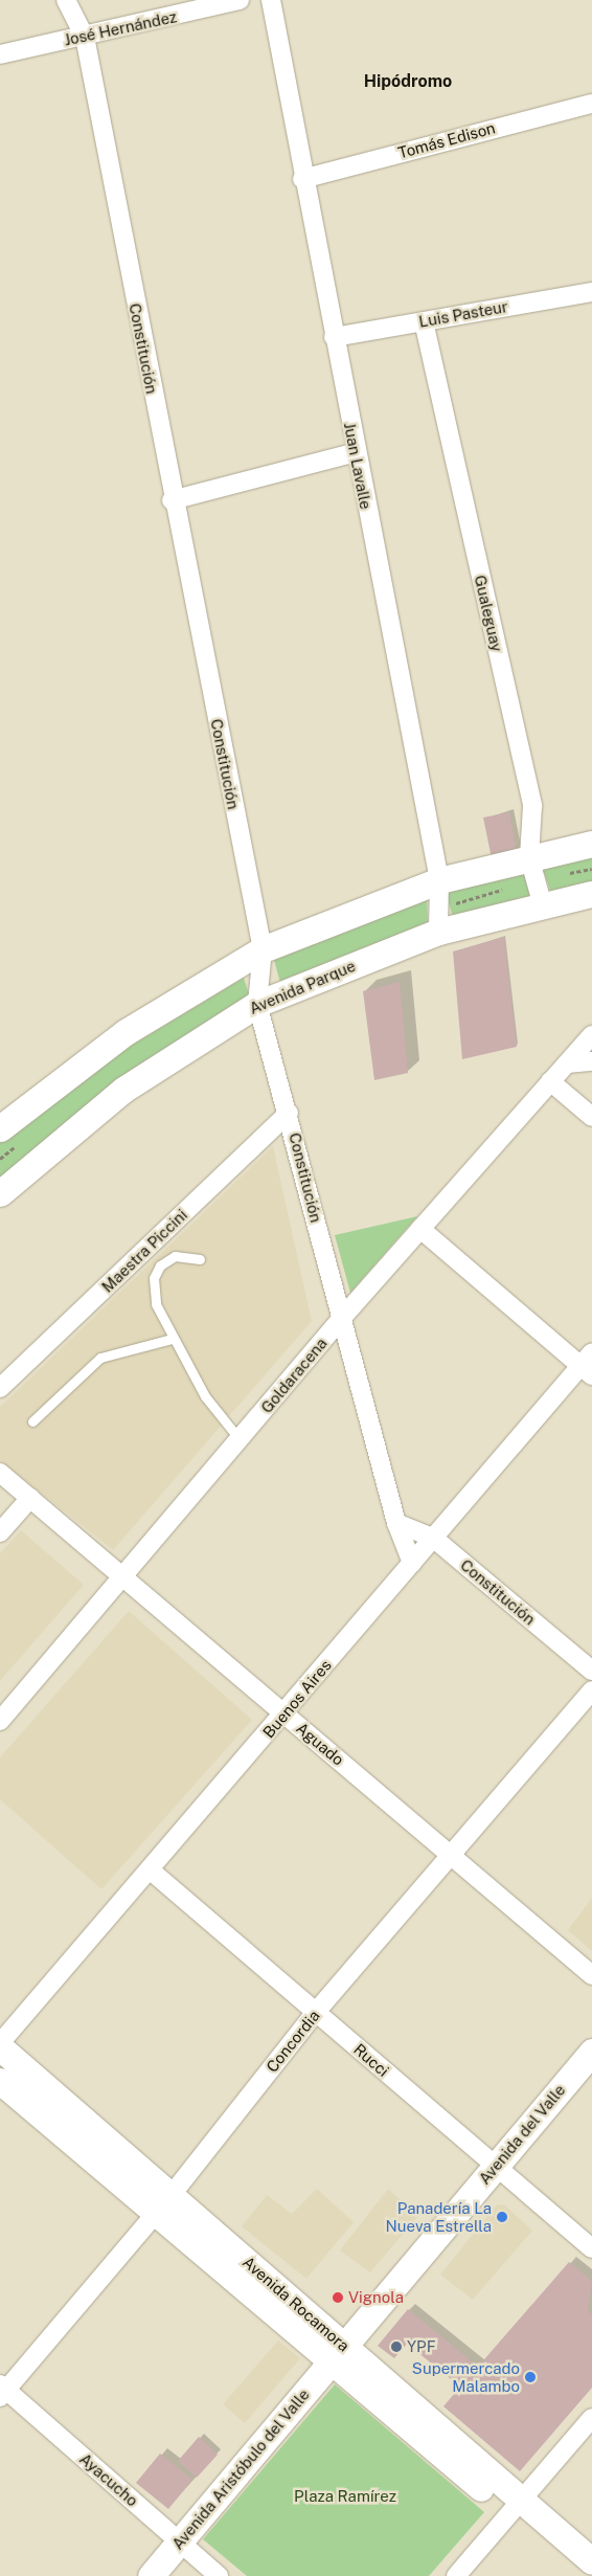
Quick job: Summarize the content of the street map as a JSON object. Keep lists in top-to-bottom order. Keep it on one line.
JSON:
{"streets":{"main road":["Avenida Parque","Avenida del Valle","Avenida Rocamora","Avenida Aristóbulo del Valle"],"street":["José Hernández","Tomás Edison","Luis Pasteur","Constitución","Juan Lavalle","Gualeguay","Maestra Piccini","Goldaracena","Buenos Aires","Aguado","Concordia","Rucci","Ayacucho"]},"crossings":[["José Hernández","Constitución"],["Tomás Edison","Juan Lavalle"],["Luis Pasteur","Juan Lavalle"],["Luis Pasteur","Gualeguay"],["Constitución","Avenida Parque"],["Constitución","Maestra Piccini"],["Constitución","Goldaracena"],["Constitución","Buenos Aires"],["Juan Lavalle","Avenida Parque"],["Gualeguay","Avenida Parque"],["Goldaracena","Aguado"],["Buenos Aires","Aguado"],["Buenos Aires","Rucci"],["Buenos Aires","Avenida Rocamora"],["Aguado","Concordia"],["Concordia","Rucci"],["Concordia","Avenida Rocamora"],["Concordia","Ayacucho"],["Rucci","Avenida del Valle"],["Avenida del Valle","Avenida Rocamora"],["Avenida del Valle","Avenida Aristóbulo del Valle"],["Avenida Rocamora","Avenida Aristóbulo del Valle"],["Avenida Aristóbulo del Valle","Ayacucho"]],"districts":["Hipódromo"],"parks":["Plaza Ramírez"],"places":["Panadería La Nueva Estrella","Vignola","YPF","Supermercado Malambo"]}
